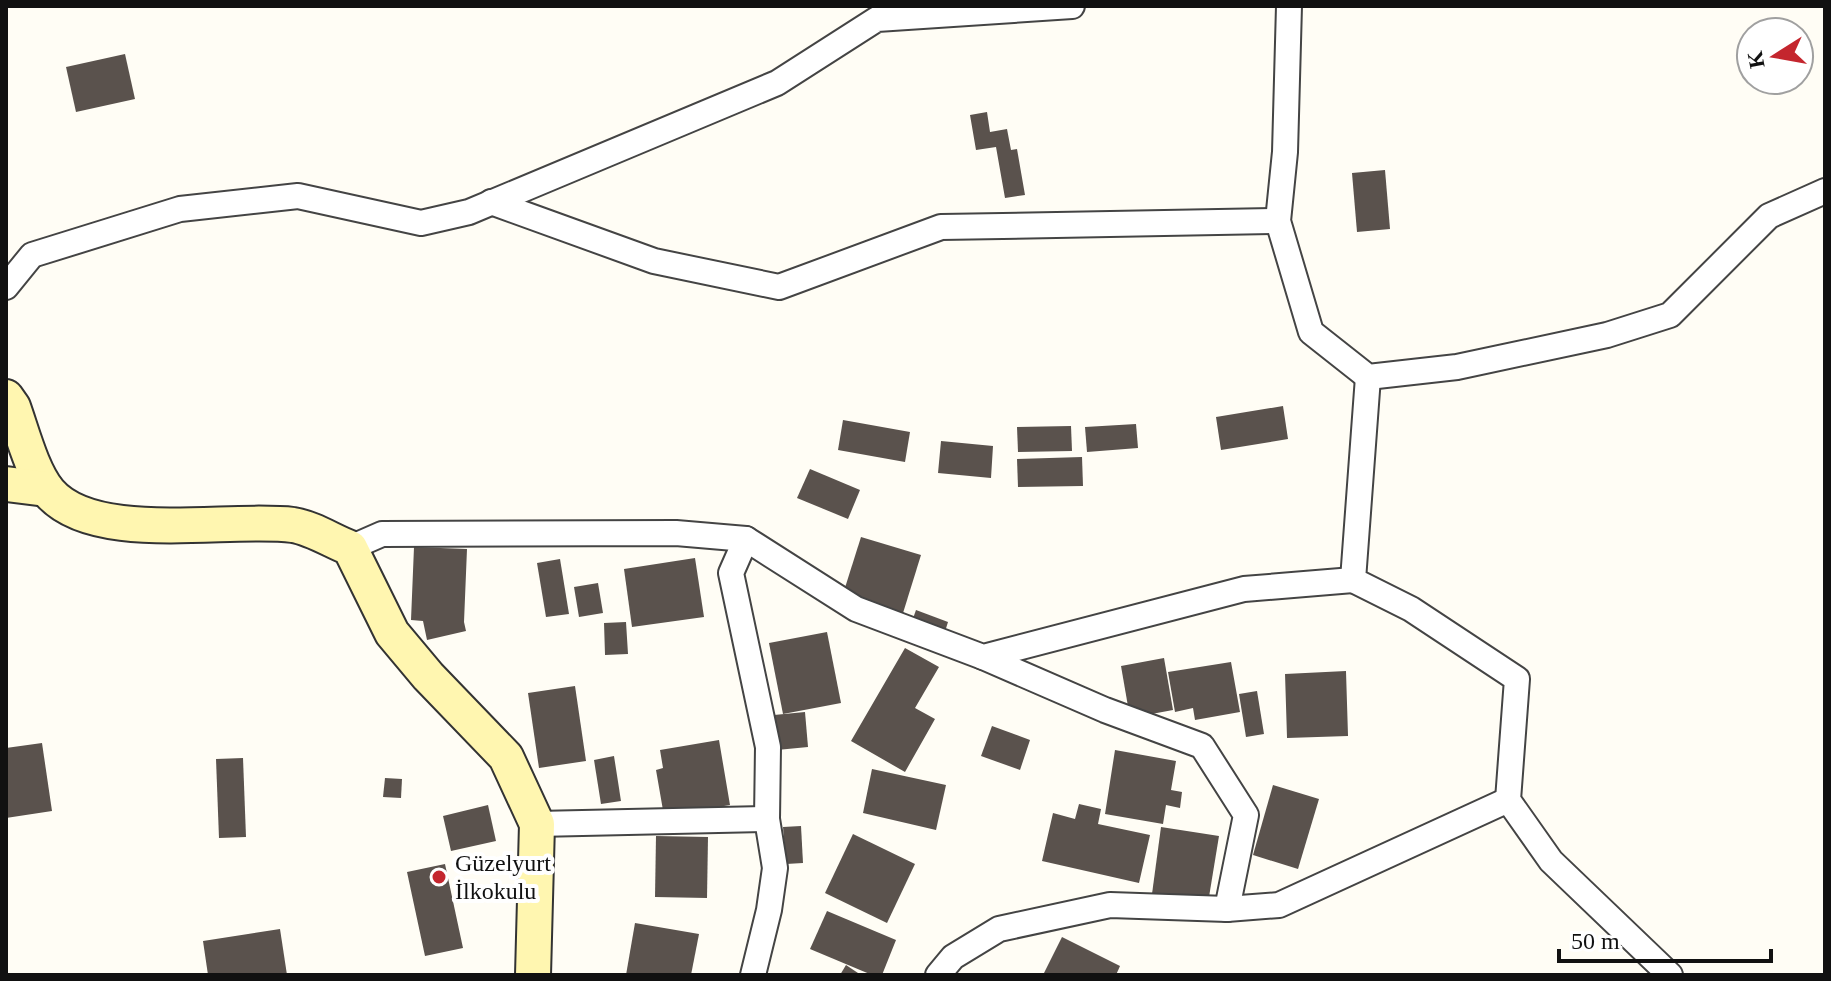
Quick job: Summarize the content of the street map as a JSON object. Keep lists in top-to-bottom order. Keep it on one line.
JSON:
{"places":["Güzelyurt İlkokulu"],"scale_bar":"50 m","north":"left"}
